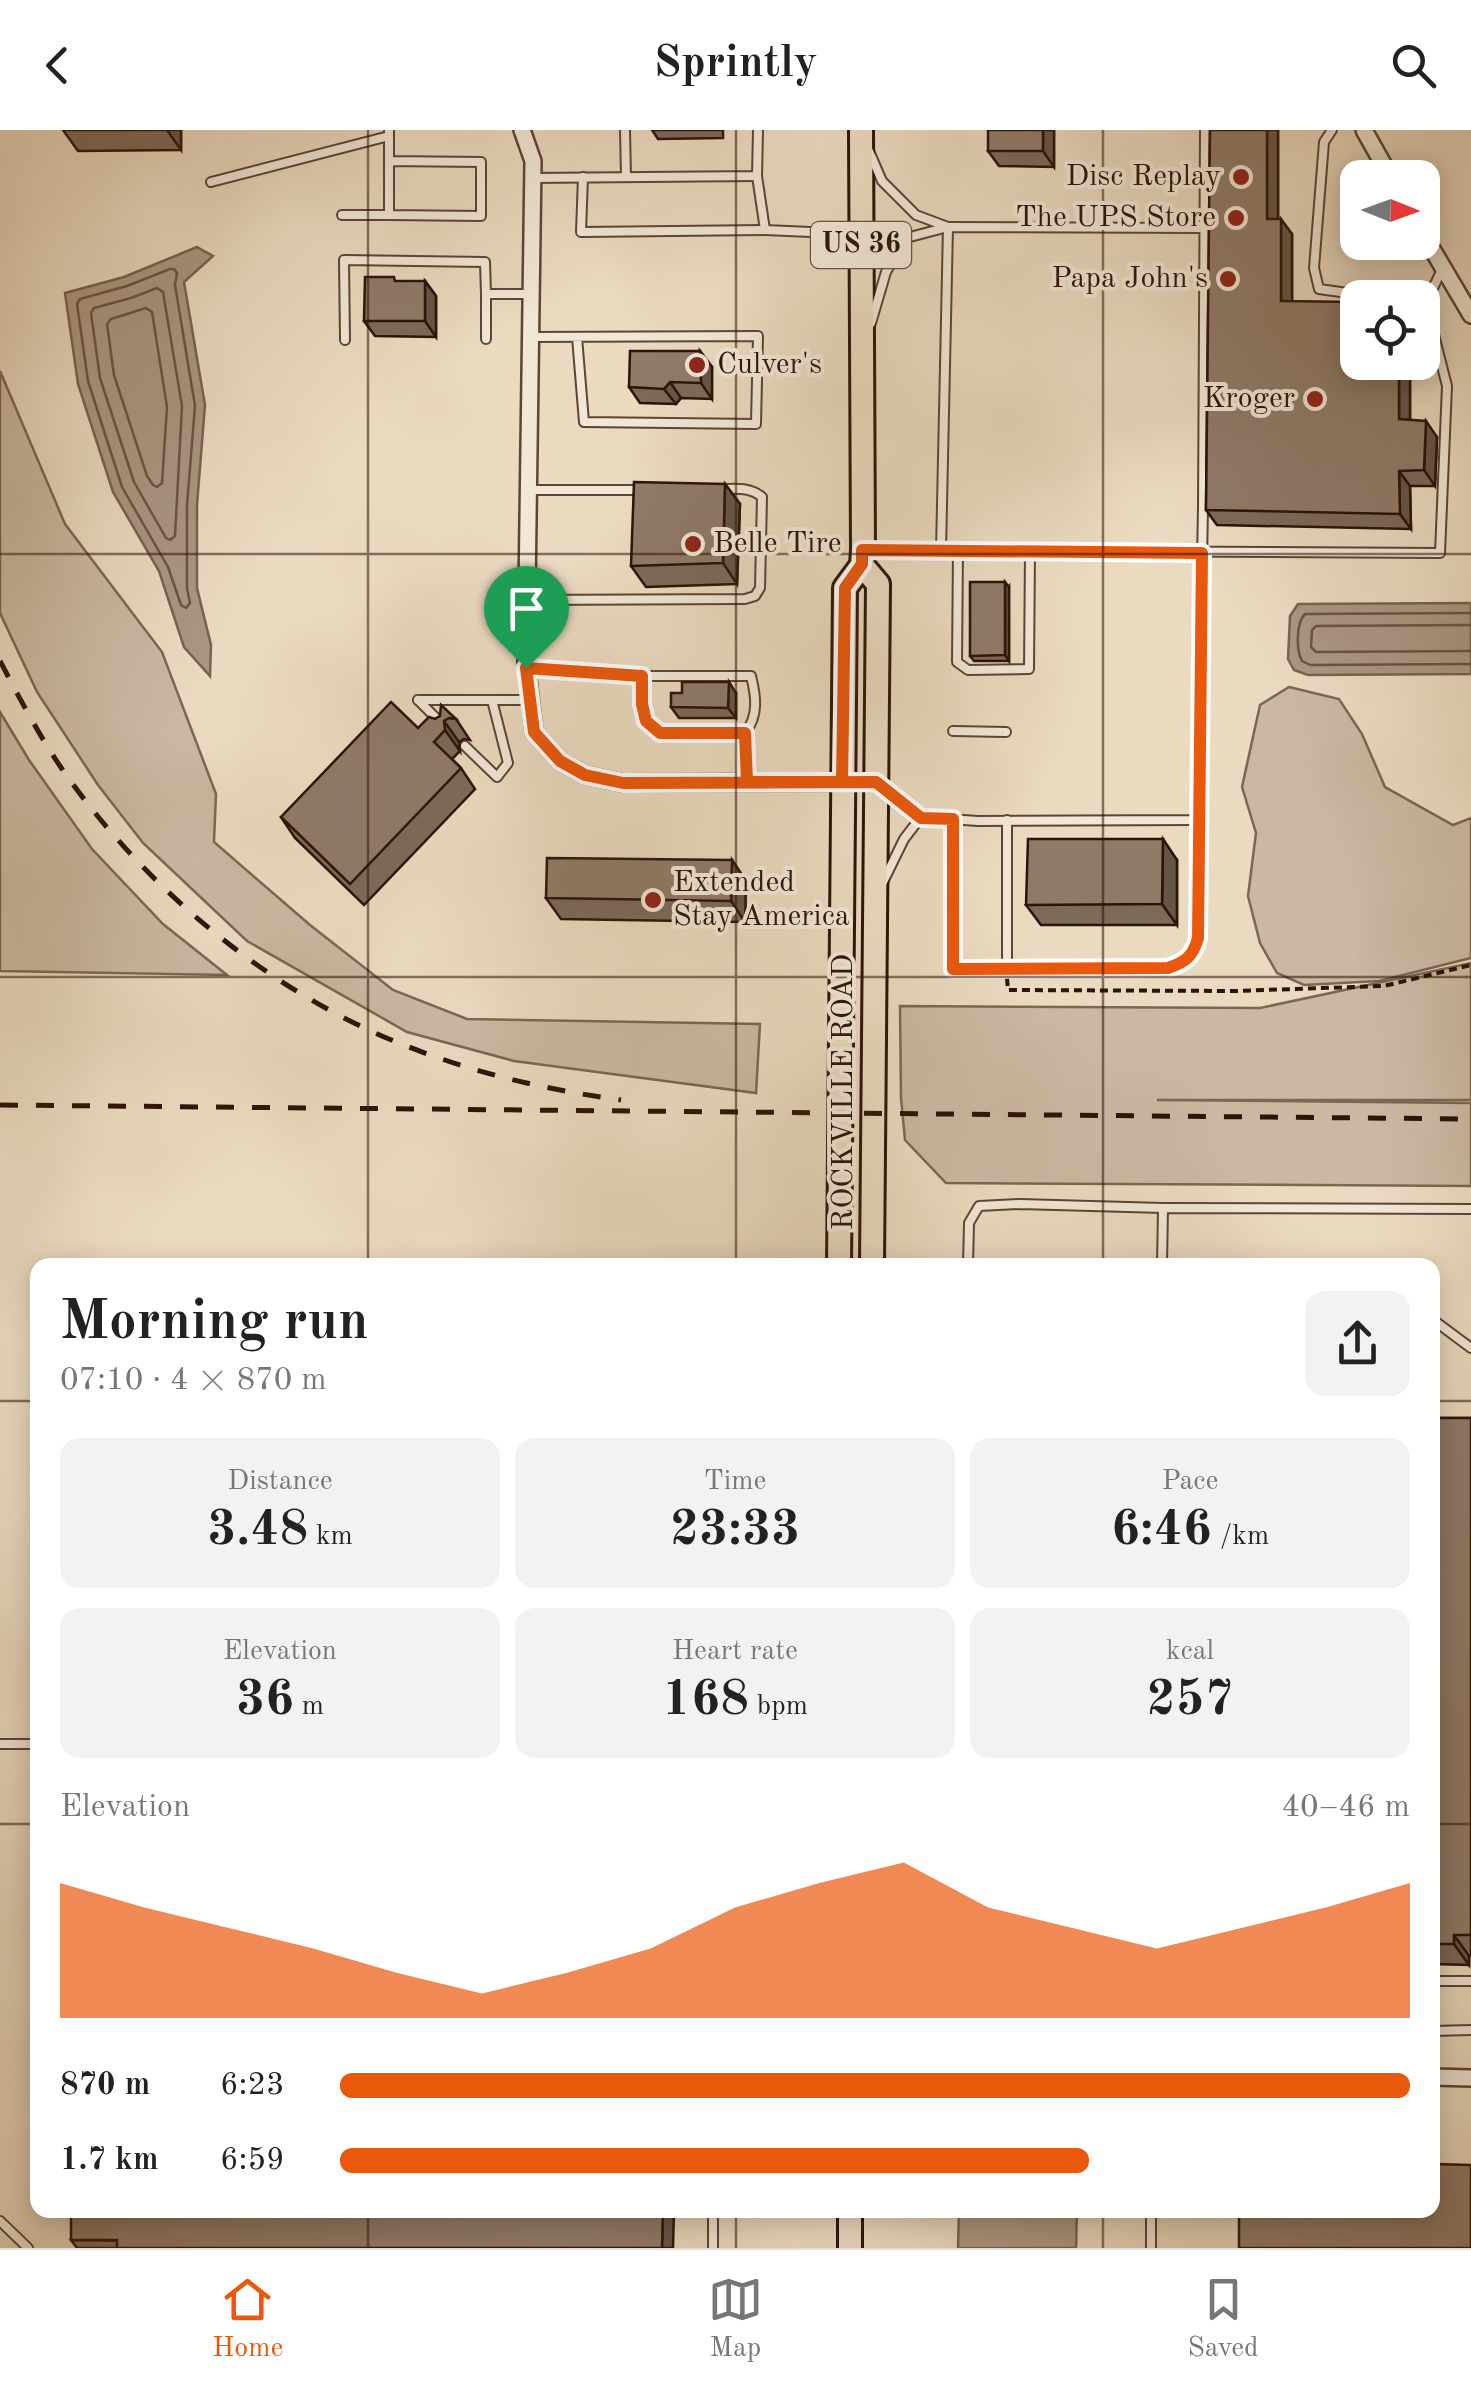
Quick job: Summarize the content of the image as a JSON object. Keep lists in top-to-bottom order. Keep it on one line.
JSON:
{"streets":{"main road":["US 36","ROCKVILLE ROAD"]},"places":["Disc Replay","The UPS Store","Papa John's","Culver's","Kroger","Belle Tire","Extended Stay America"],"north":"right","page":{"header":"Sprintly","heading":["Morning run","07:10 · 4 × 870 m"],"stats":[["Distance","3.48 km"],["Time","23:33"],["Pace","6:46 /km"],["Elevation","36 m"],["Heart rate","168 bpm"],["kcal","257"]],"chart":["Elevation","40–46 m"],"list":[{"name":"870 m","note":"6:23"},{"name":"1.7 km","note":"6:59"}],"tabs":["Home","Map","Saved"]}}
